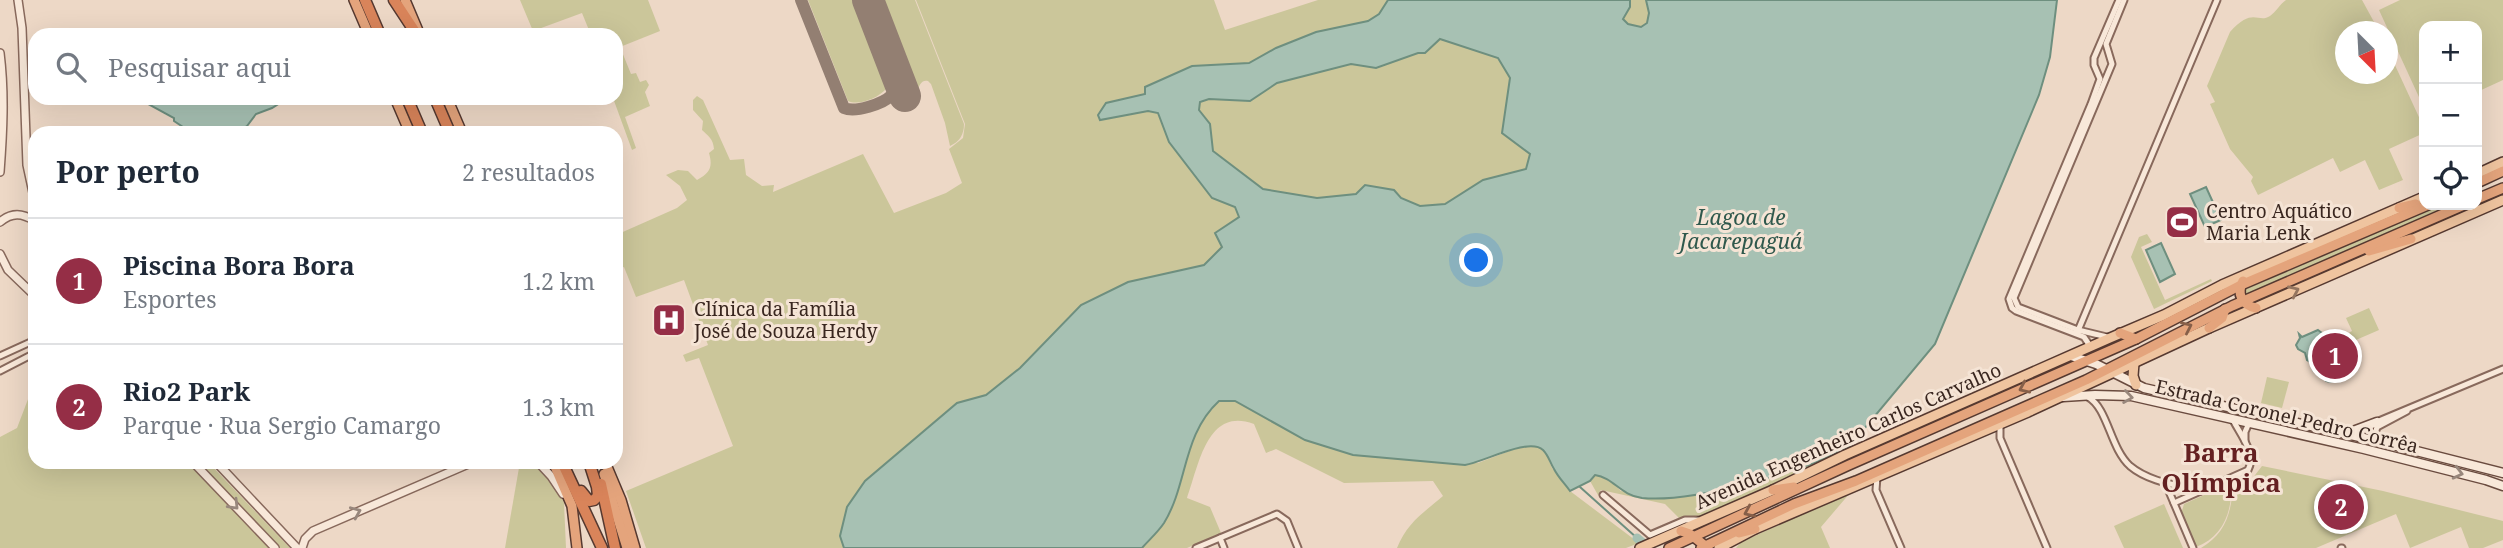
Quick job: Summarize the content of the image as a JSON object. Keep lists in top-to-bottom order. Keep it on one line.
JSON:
{"streets":{"highway":["Avenida Engenheiro Carlos Carvalho"],"main road":["Estrada Coronel Pedro Corrêa"]},"crossings":[["Estrada Coronel Pedro Corrêa","Avenida Engenheiro Carlos Carvalho"]],"districts":["Barra Olímpica"],"water":["Lagoa de Jacarepaguá"],"places":{"sports":["Centro Aquático Maria Lenk"],"hospital":["Clínica da Família José de Souza Herdy"]},"north":"bottom right","page":{"map_buttons":["+","−"],"search":"Pesquisar aqui","heading":["Por perto","2 resultados"],"list":[{"mark":"1","name":"Piscina Bora Bora","note":"Esportes","value":"1.2 km"},{"mark":"2","name":"Rio2 Park","note":"Parque · Rua Sergio Camargo","value":"1.3 km"}],"pins":["1","2"]}}
